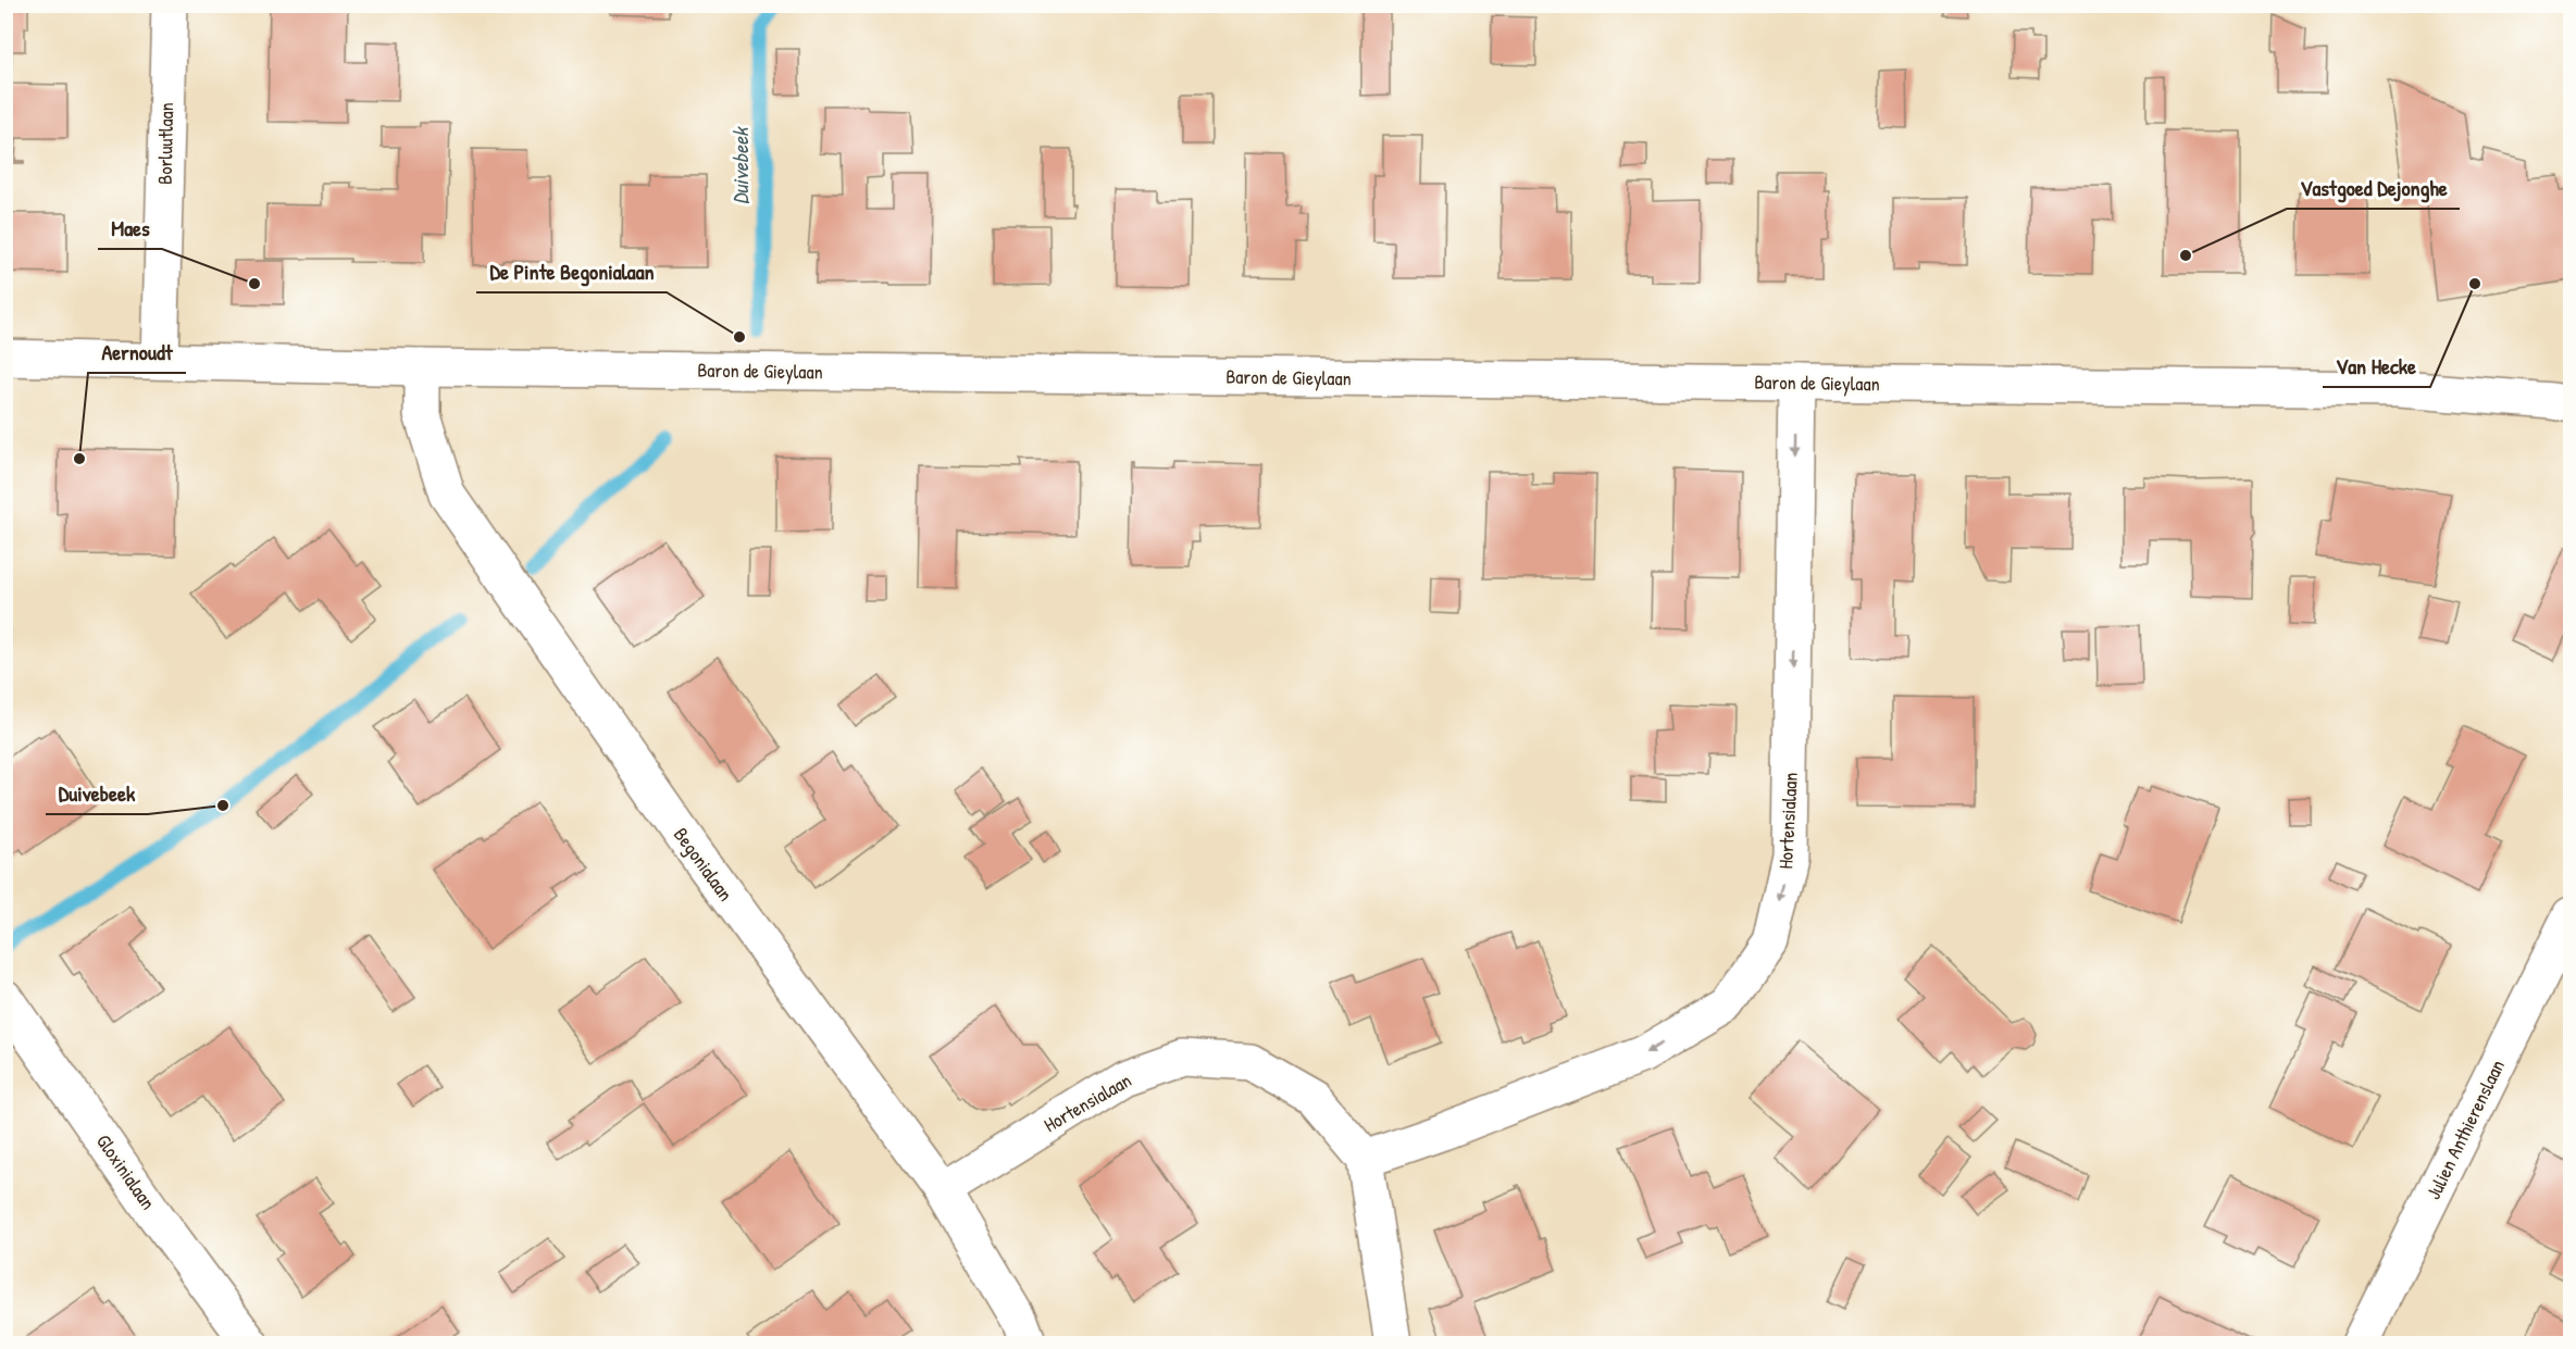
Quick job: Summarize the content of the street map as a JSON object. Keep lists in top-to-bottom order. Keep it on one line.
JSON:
{"streets":{"street":["Borluutlaan","Baron de Gieylaan","Hortensialaan","Begonialaan","Julien Anthierenslaan","Gloxinialaan"]},"crossings":[["Borluutlaan","Baron de Gieylaan"],["Baron de Gieylaan","Hortensialaan"],["Baron de Gieylaan","Begonialaan"],["Hortensialaan","Begonialaan"]],"one_way":["Hortensialaan"],"water":["Duivebeek"],"places":["Vastgoed Dejonghe","Maes","Van Hecke","De Pinte Begonialaan","Aernoudt","Duivebeek"]}
